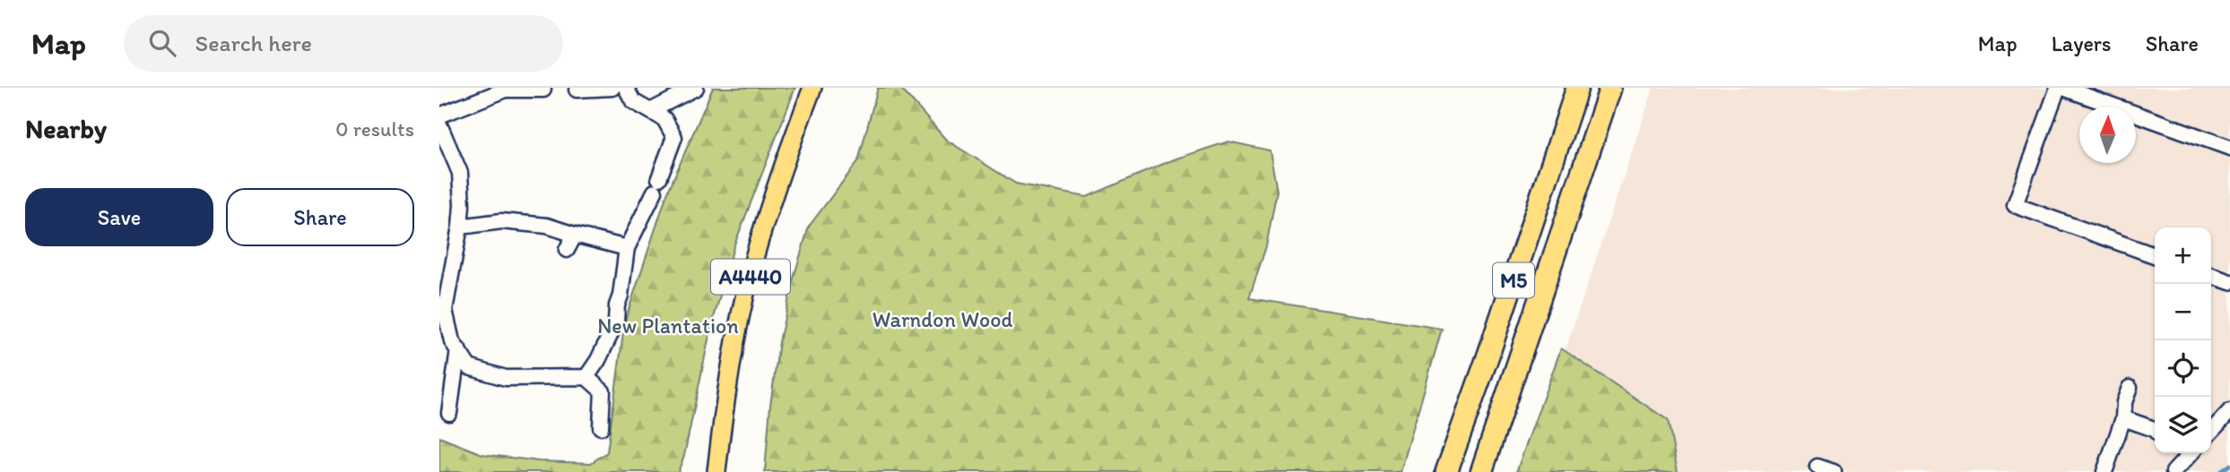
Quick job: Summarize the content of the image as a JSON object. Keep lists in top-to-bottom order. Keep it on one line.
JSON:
{"streets":{"highway":["M5"],"main road":["A4440"]},"parks":["Warndon Wood","New Plantation"],"north":"top","page":{"header":"Map","search":"Search here","nav":["Map","Layers","Share"],"heading":["Nearby","0 results"],"buttons":["Save","Share"],"map_buttons":["+","−"]}}
